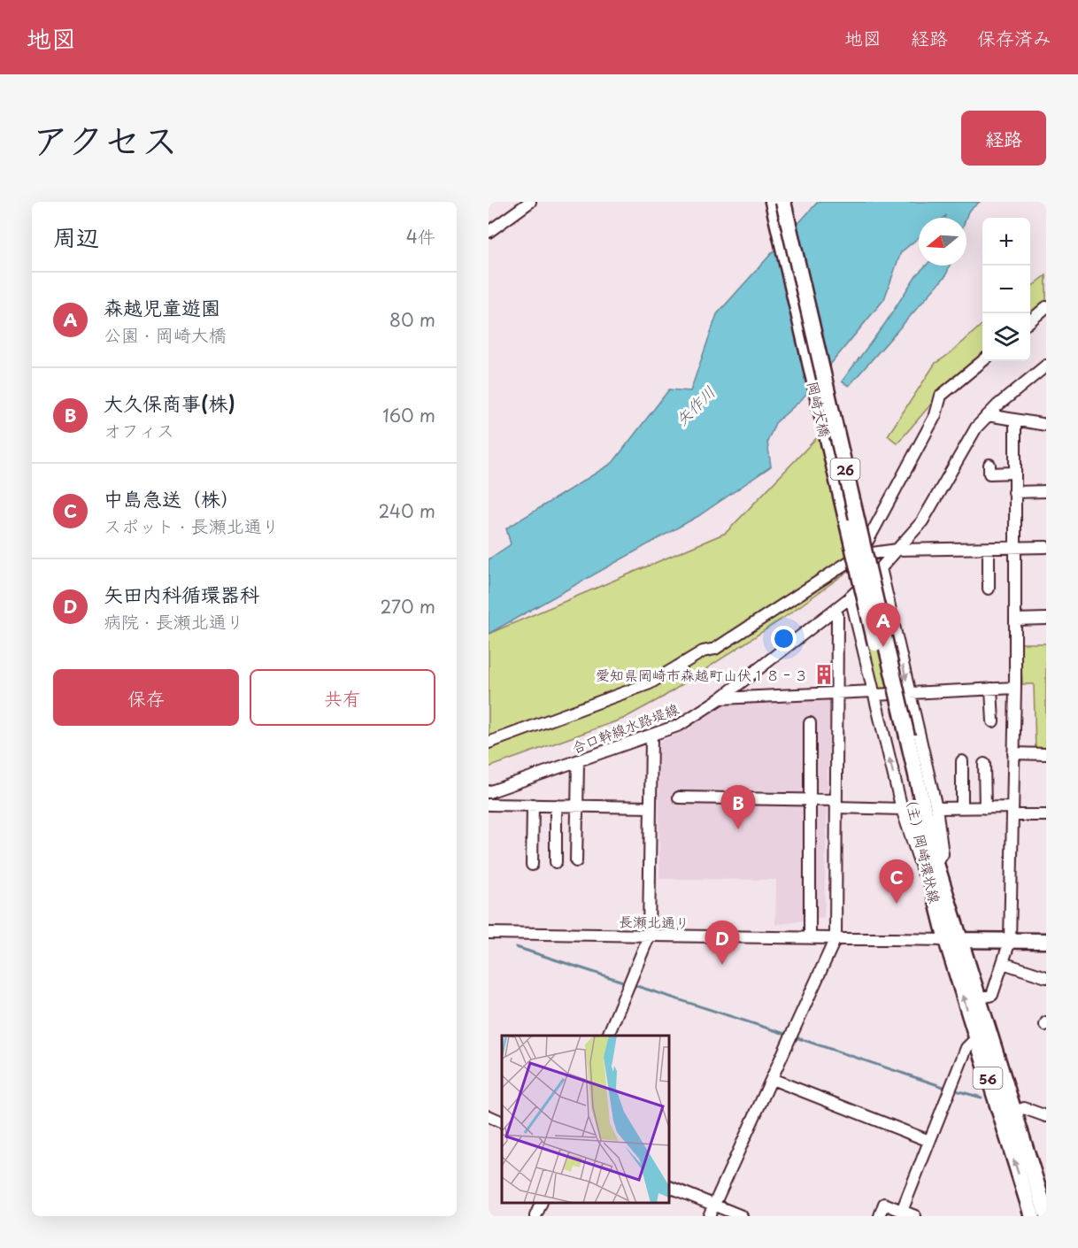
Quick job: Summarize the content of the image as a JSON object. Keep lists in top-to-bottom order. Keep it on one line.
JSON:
{"streets":{"main road":["岡崎大橋","26","（主）岡崎環状線","56"],"street":["合口幹線水路堤線","長瀬北通り"]},"crossings":[["岡崎大橋","（主）岡崎環状線"],["（主）岡崎環状線","長瀬北通り"],["（主）岡崎環状線","56"],["長瀬北通り","56"]],"water":["矢作川"],"places":{"building":["愛知県岡崎市森越町山伏１８‐３"]},"north":"left","page":{"header":"地図","nav":["地図","経路","保存済み"],"title":"アクセス","buttons":["経路",["保存","共有"]],"heading":["周辺","4件"],"map_buttons":["+","−"],"list":[{"mark":"A","name":"森越児童遊園","note":"公園 · 岡崎大橋","value":"80 m"},{"mark":"B","name":"大久保商事(株)","note":"オフィス","value":"160 m"},{"mark":"C","name":"中島急送（株）","note":"スポット · 長瀬北通り","value":"240 m"},{"mark":"D","name":"矢田内科循環器科","note":"病院 · 長瀬北通り","value":"270 m"}],"pins":["A","B","C","D"]}}
